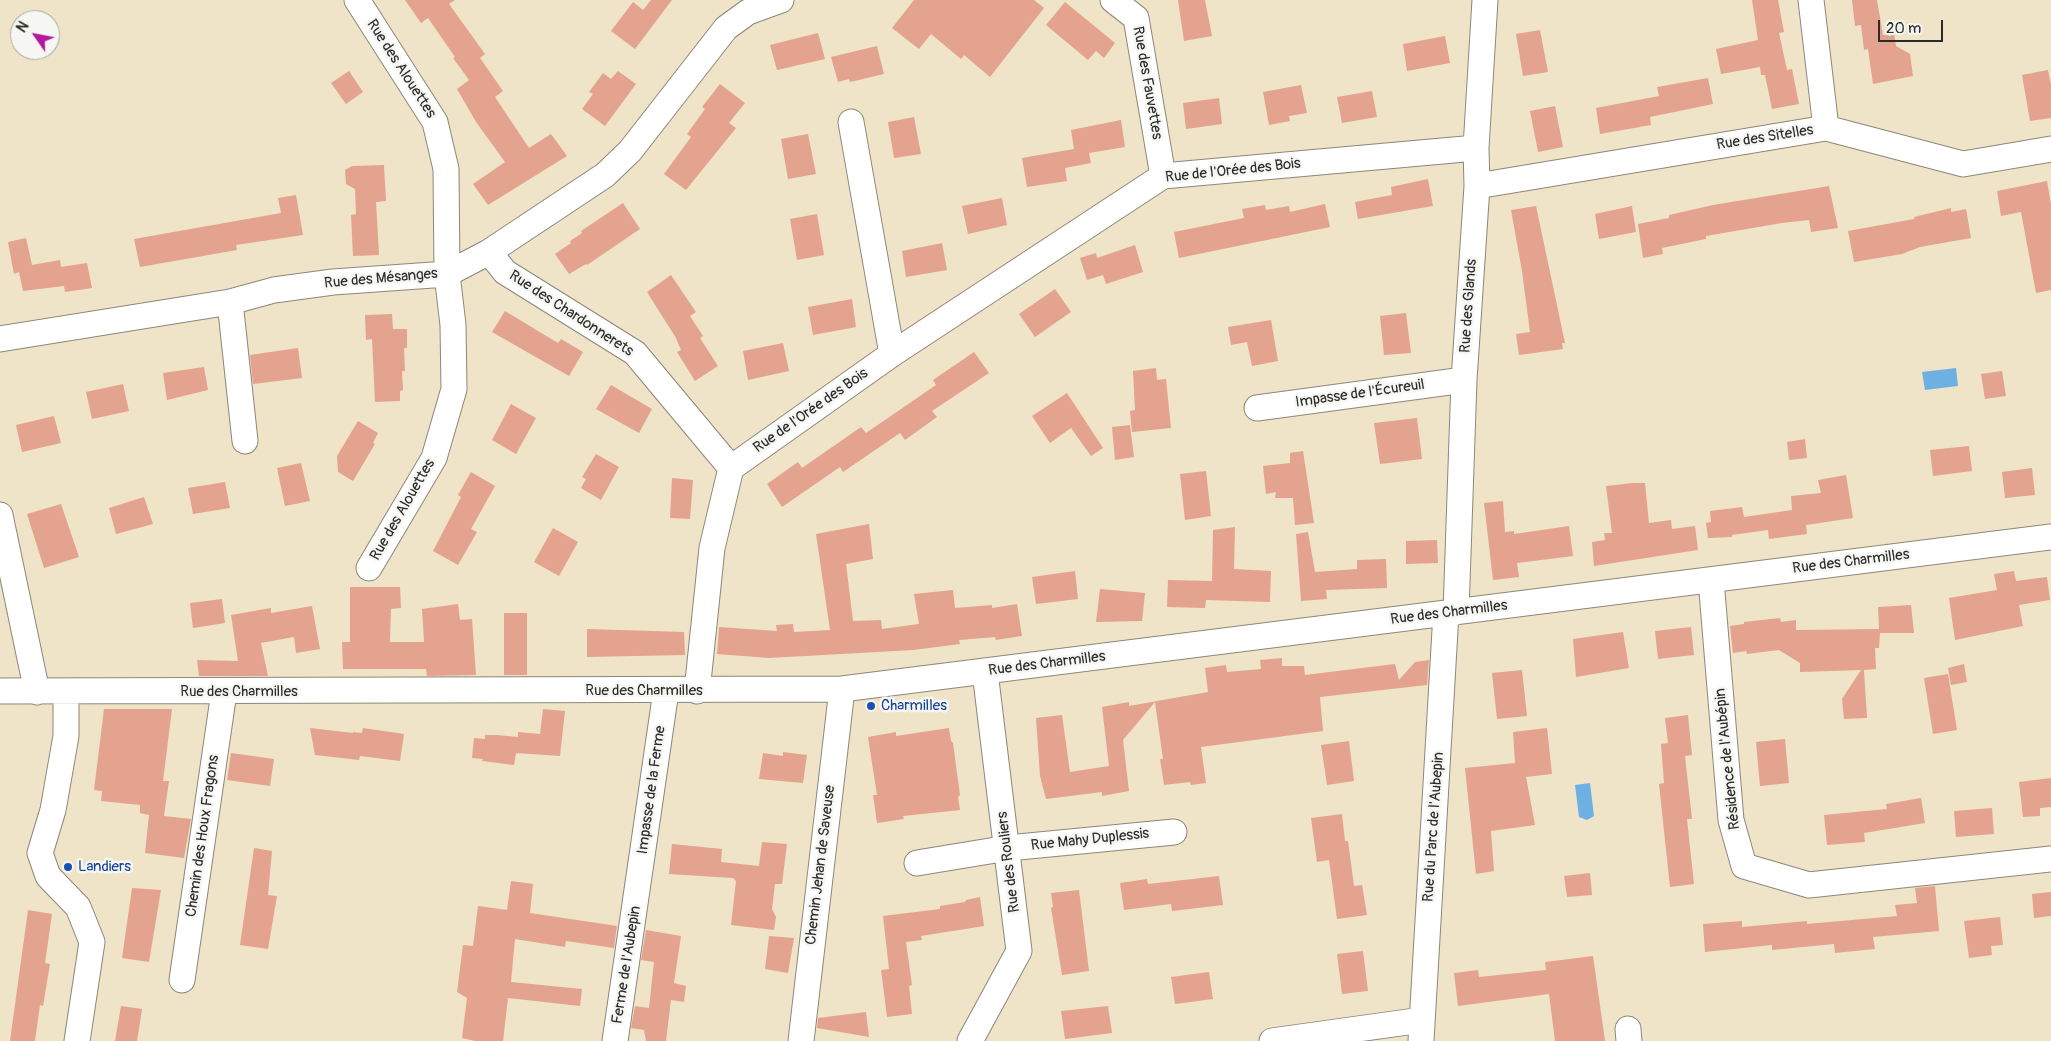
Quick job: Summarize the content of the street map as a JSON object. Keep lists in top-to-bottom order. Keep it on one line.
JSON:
{"streets":{"street":["Rue des Alouettes","Rue des Fauvettes","Rue des Sitelles","Rue de l'Orée des Bois","Rue des Mésanges","Rue des Glands","Rue des Chardonnerets","Impasse de l'Écureuil","Rue des Charmilles","Résidence de l'Aubépin","Impasse de la Ferme","Rue du Parc de l'Aubepin","Chemin des Houx Fragons","Rue Mahy Duplessis","Rue des Rouliers","Chemin Jehan de Saveuse","Ferme de l'Aubepin"]},"crossings":[["Rue des Alouettes","Rue des Mésanges"],["Rue des Fauvettes","Rue de l'Orée des Bois"],["Rue des Sitelles","Rue des Glands"],["Rue de l'Orée des Bois","Rue des Glands"],["Rue de l'Orée des Bois","Rue des Chardonnerets"],["Rue des Mésanges","Rue des Chardonnerets"],["Rue des Glands","Impasse de l'Écureuil"],["Rue des Glands","Rue des Charmilles"],["Rue des Glands","Rue du Parc de l'Aubepin"],["Rue des Charmilles","Résidence de l'Aubépin"],["Rue des Charmilles","Impasse de la Ferme"],["Rue des Charmilles","Rue du Parc de l'Aubepin"],["Rue des Charmilles","Chemin des Houx Fragons"],["Rue des Charmilles","Rue des Rouliers"],["Rue des Charmilles","Chemin Jehan de Saveuse"],["Impasse de la Ferme","Ferme de l'Aubepin"],["Rue Mahy Duplessis","Rue des Rouliers"]],"places":["Charmilles","Landiers"],"scale_bar":"20 m","north":"top left"}
